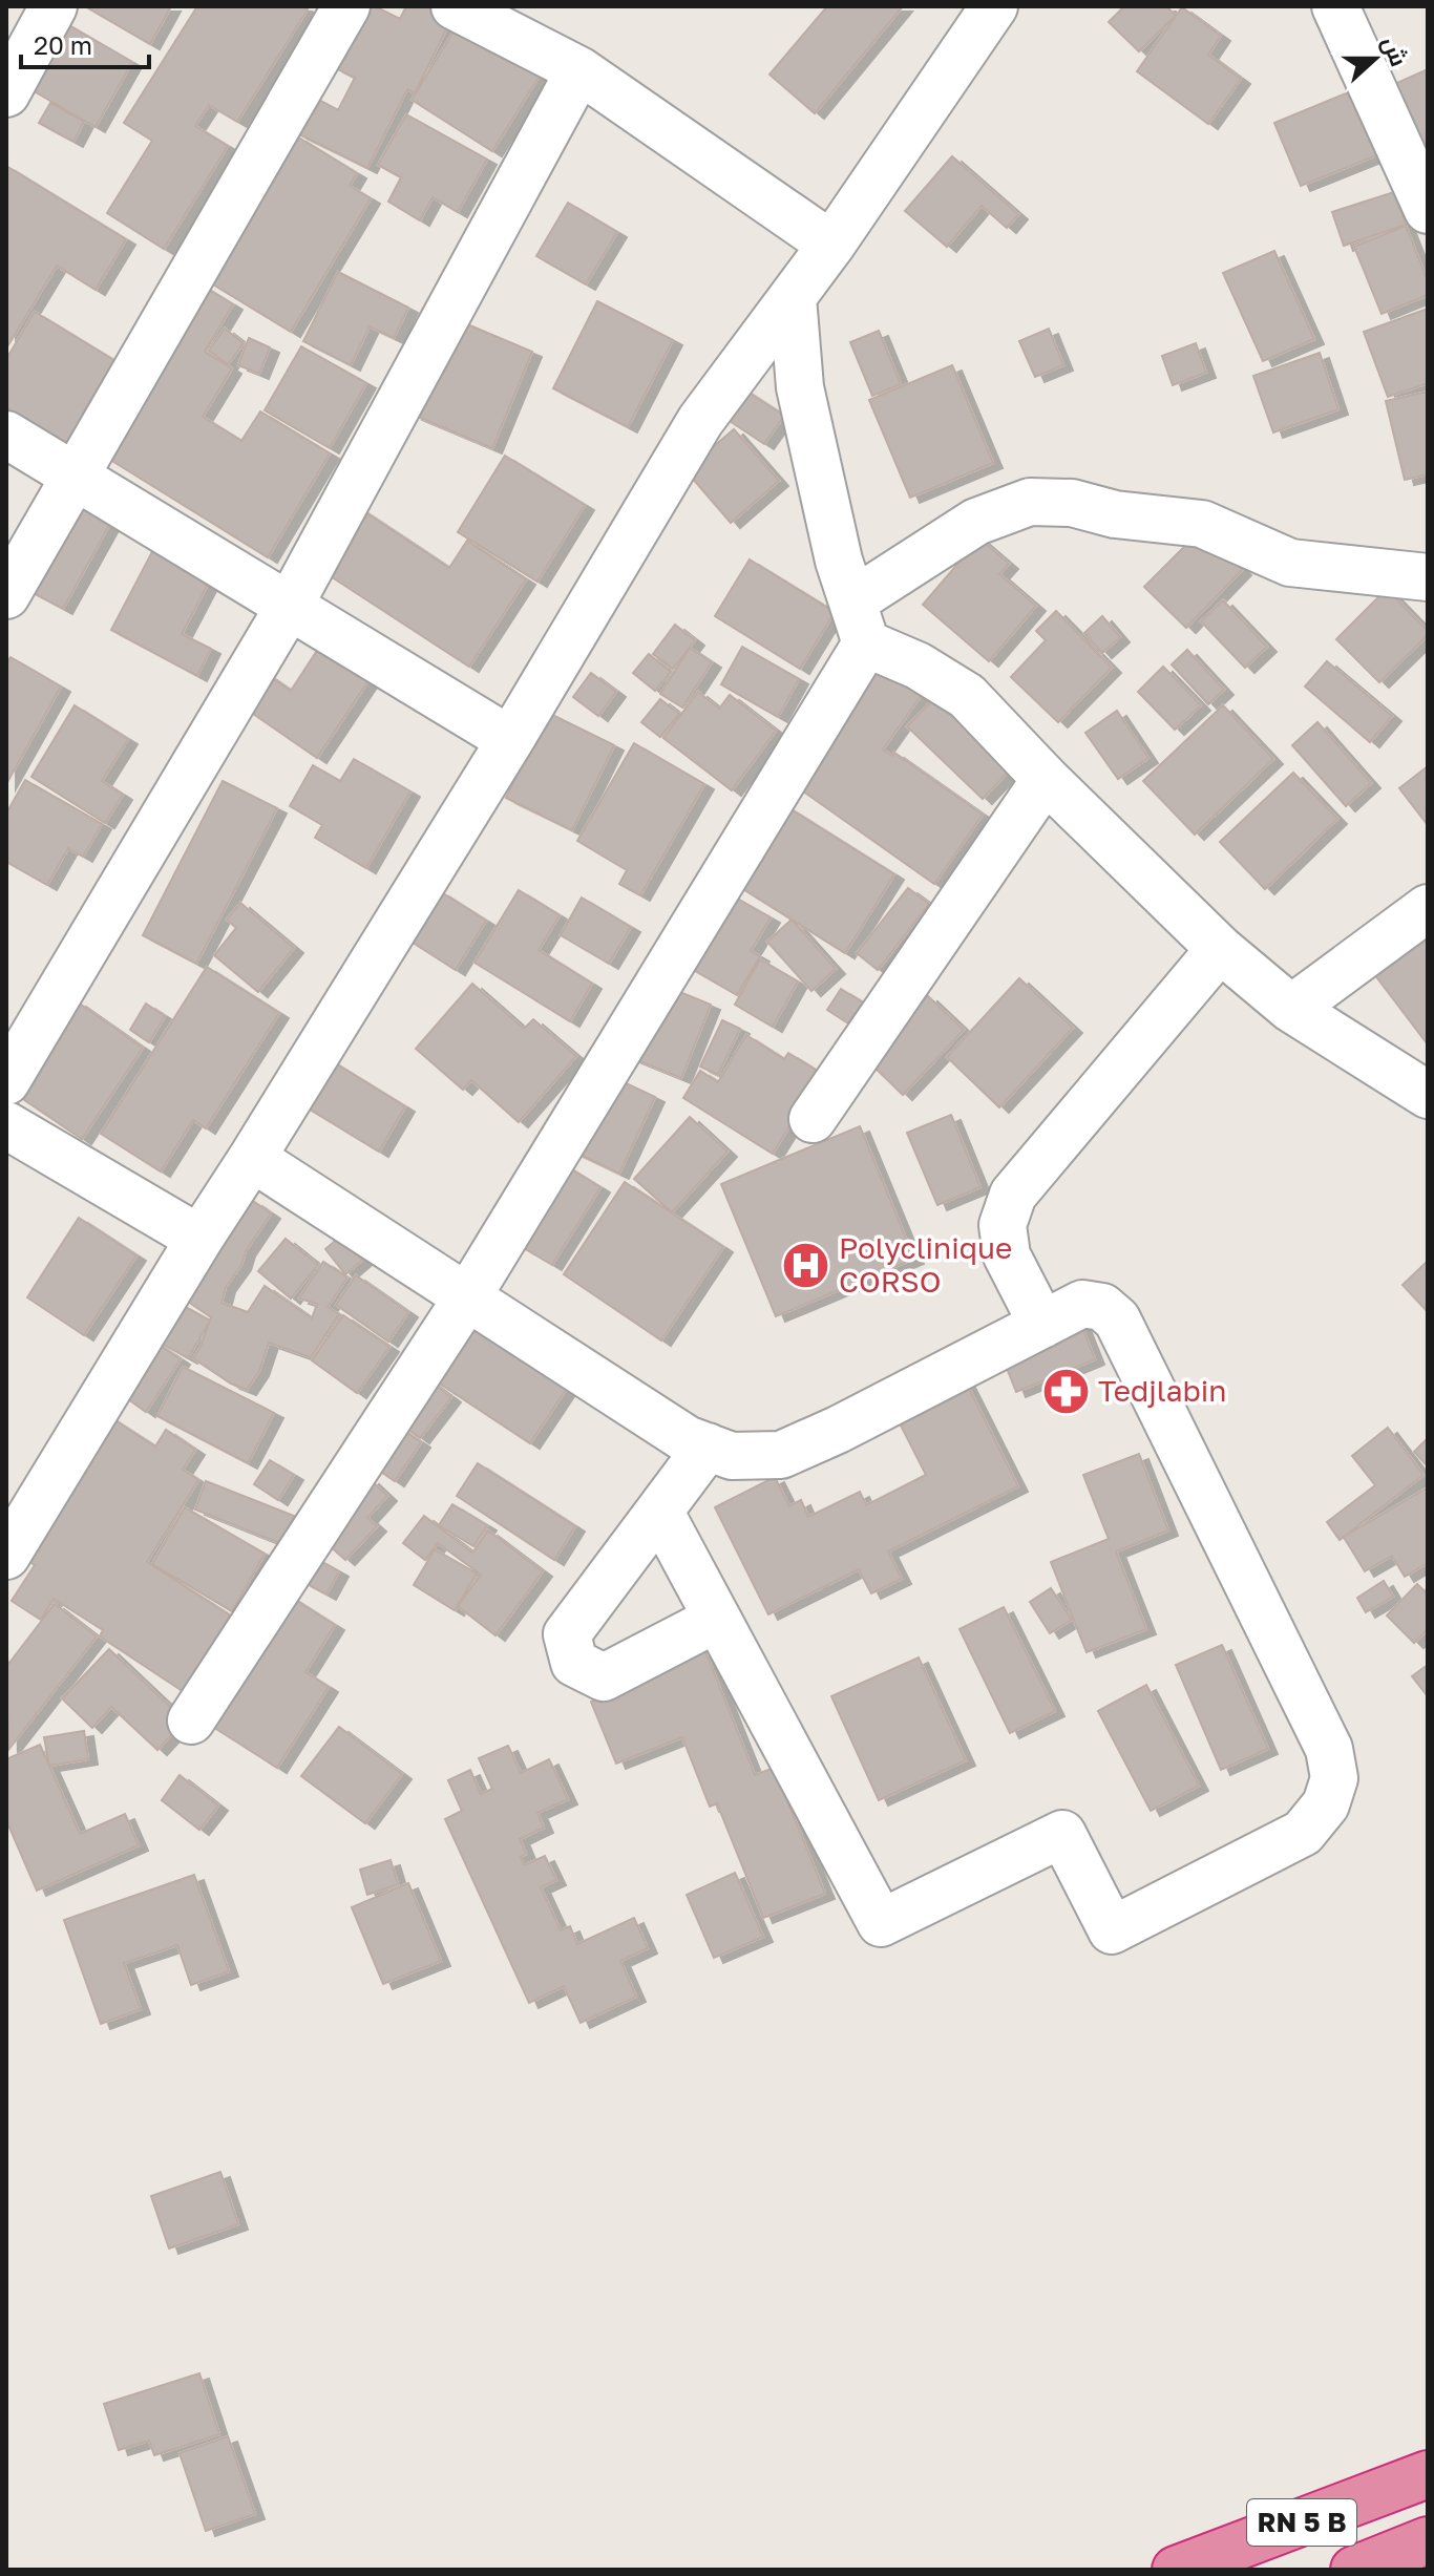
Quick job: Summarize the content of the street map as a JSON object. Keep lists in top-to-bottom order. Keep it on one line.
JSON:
{"streets":{"highway":["RN 5 B"]},"places":{"hospital":["Polyclinique CORSO"],"pharmacy":["Tedjlabin"]},"scale_bar":"20 m","north":"right"}
